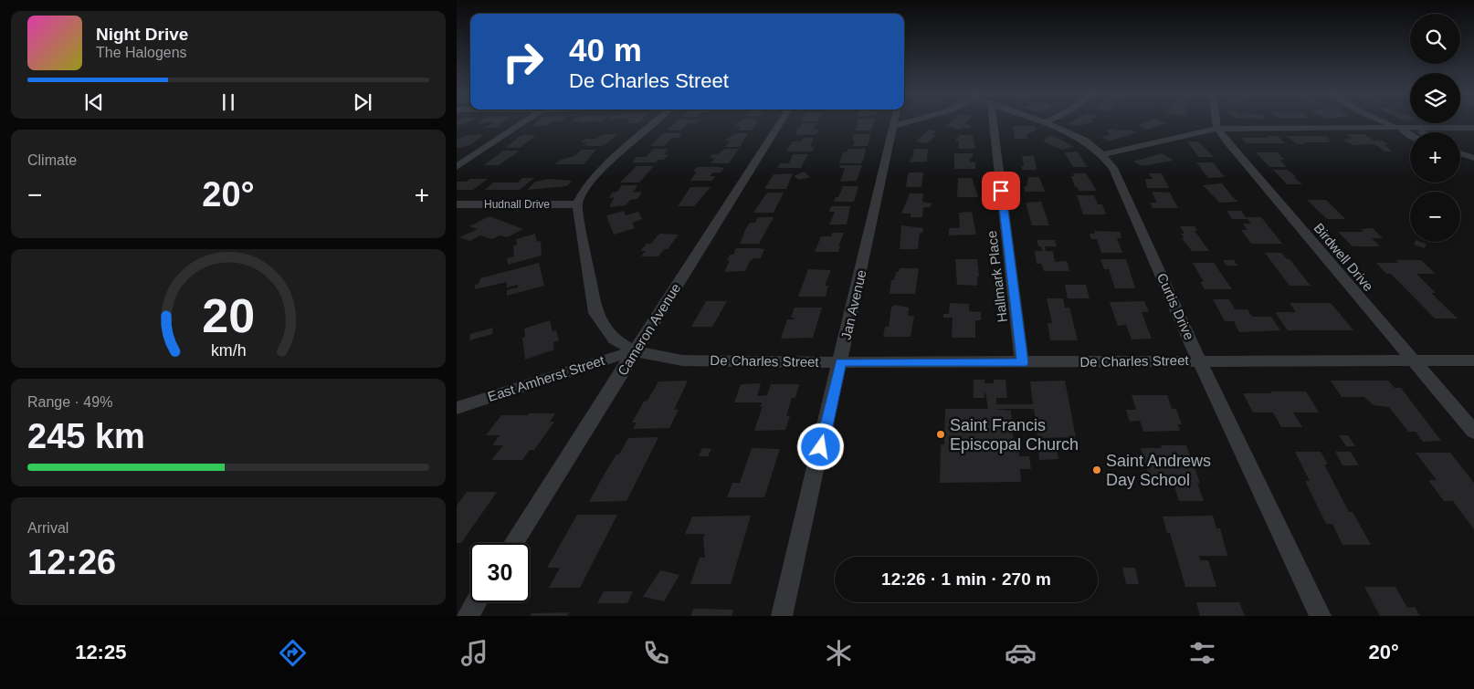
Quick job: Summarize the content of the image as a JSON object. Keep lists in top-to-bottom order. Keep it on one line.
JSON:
{"streets":{"street":["Hudnall Drive","Birdwell Drive","Hallmark Place","Jan Avenue","Curtis Drive","Cameron Avenue","De Charles Street","East Amherst Street"]},"crossings":[["Hudnall Drive","De Charles Street"],["Birdwell Drive","De Charles Street"],["Hallmark Place","De Charles Street"],["Jan Avenue","De Charles Street"],["Curtis Drive","De Charles Street"],["Cameron Avenue","De Charles Street"],["Cameron Avenue","East Amherst Street"],["De Charles Street","East Amherst Street"]],"places":["Saint Francis Episcopal Church","Saint Andrews Day School"],"page":{"map_buttons":["+","−"],"turn":["40 m","De Charles Street"],"song":["Night Drive","The Halogens"],"tile":["Climate",["Range · 49%","245 km"],["Arrival","12:26"]],"heat":["−","20°","+"],"limit":"30","trip":"12:26 · 1 min · 270 m","tabs":["12:25","20°"],"gauge":["20","km/h"]}}
